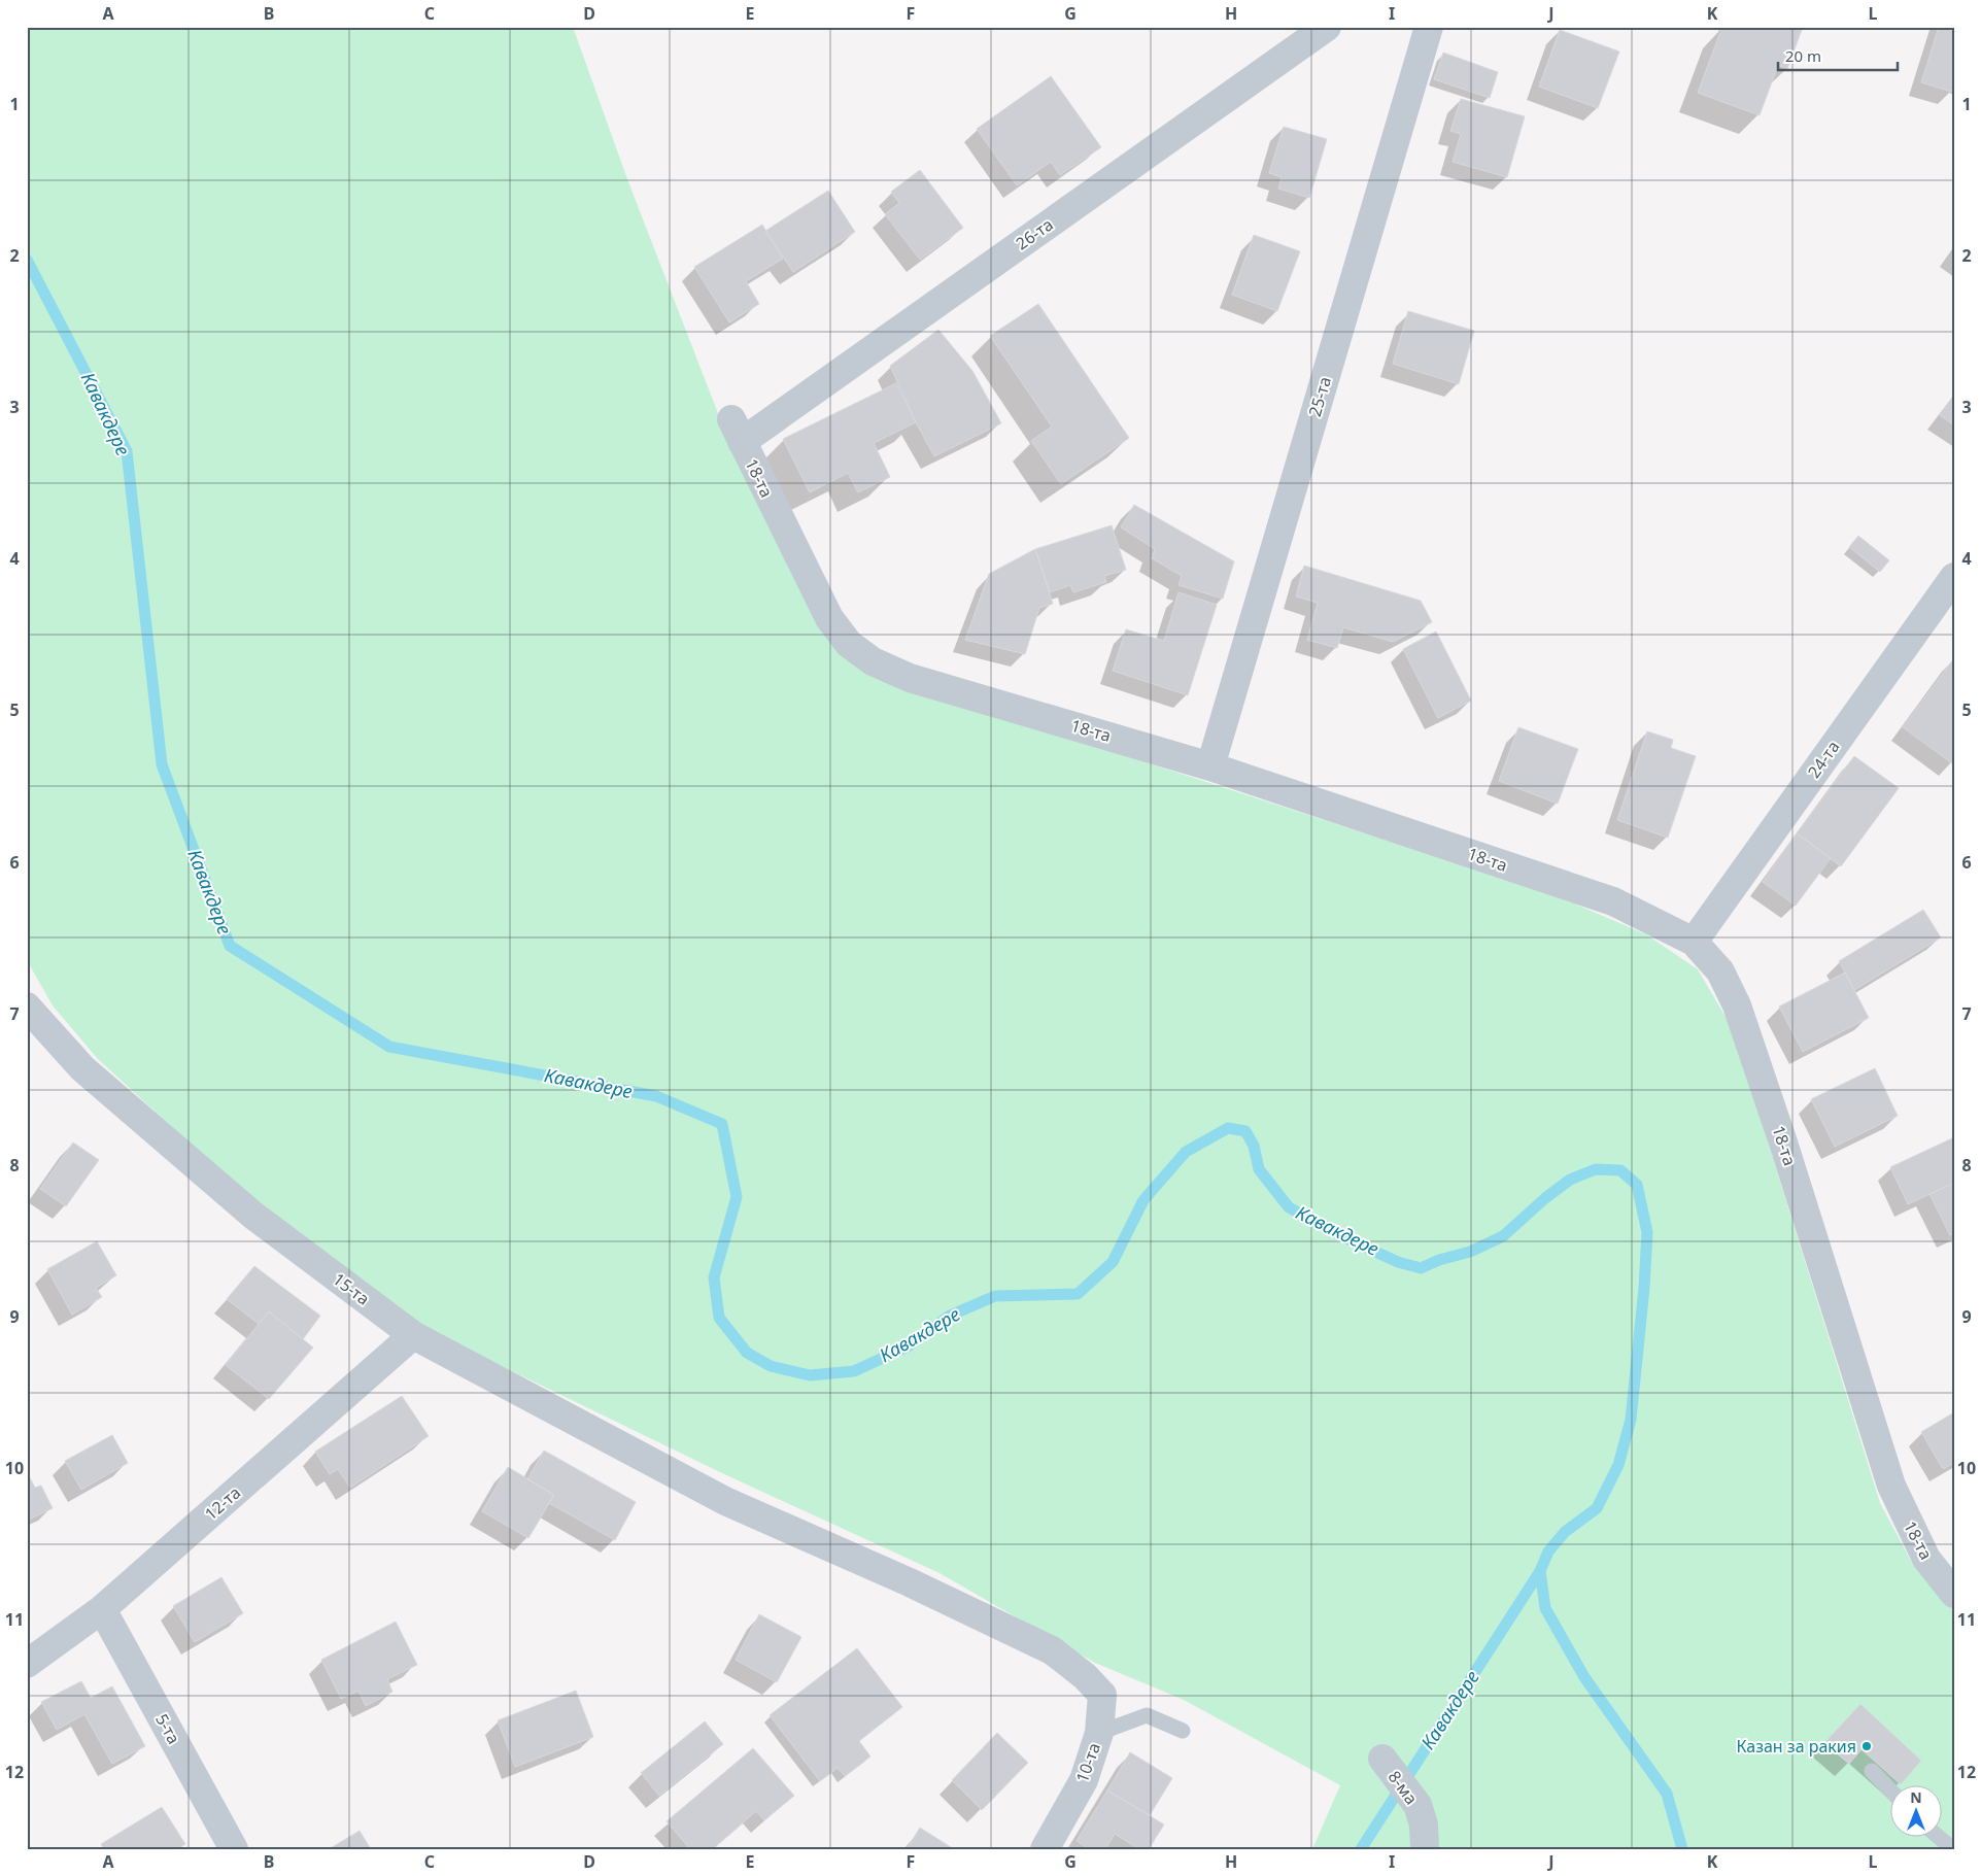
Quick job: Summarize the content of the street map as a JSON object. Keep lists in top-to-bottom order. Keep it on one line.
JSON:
{"streets":{"street":["26-та","25-та","18-та","24-та","15-та","12-та","5-та","10-та","8-ма"]},"crossings":[["26-та","18-та"],["25-та","18-та"],["18-та","24-та"],["15-та","12-та"],["15-та","10-та"],["12-та","5-та"]],"water":["Кавакдере"],"places":["Казан за ракия"],"scale_bar":"20 m","north":"top","grid":{"columns":["A","B","C","D","E","F","G","H","I","J","K","L"],"rows":["1","2","3","4","5","6","7","8","9","10","11","12"]}}
